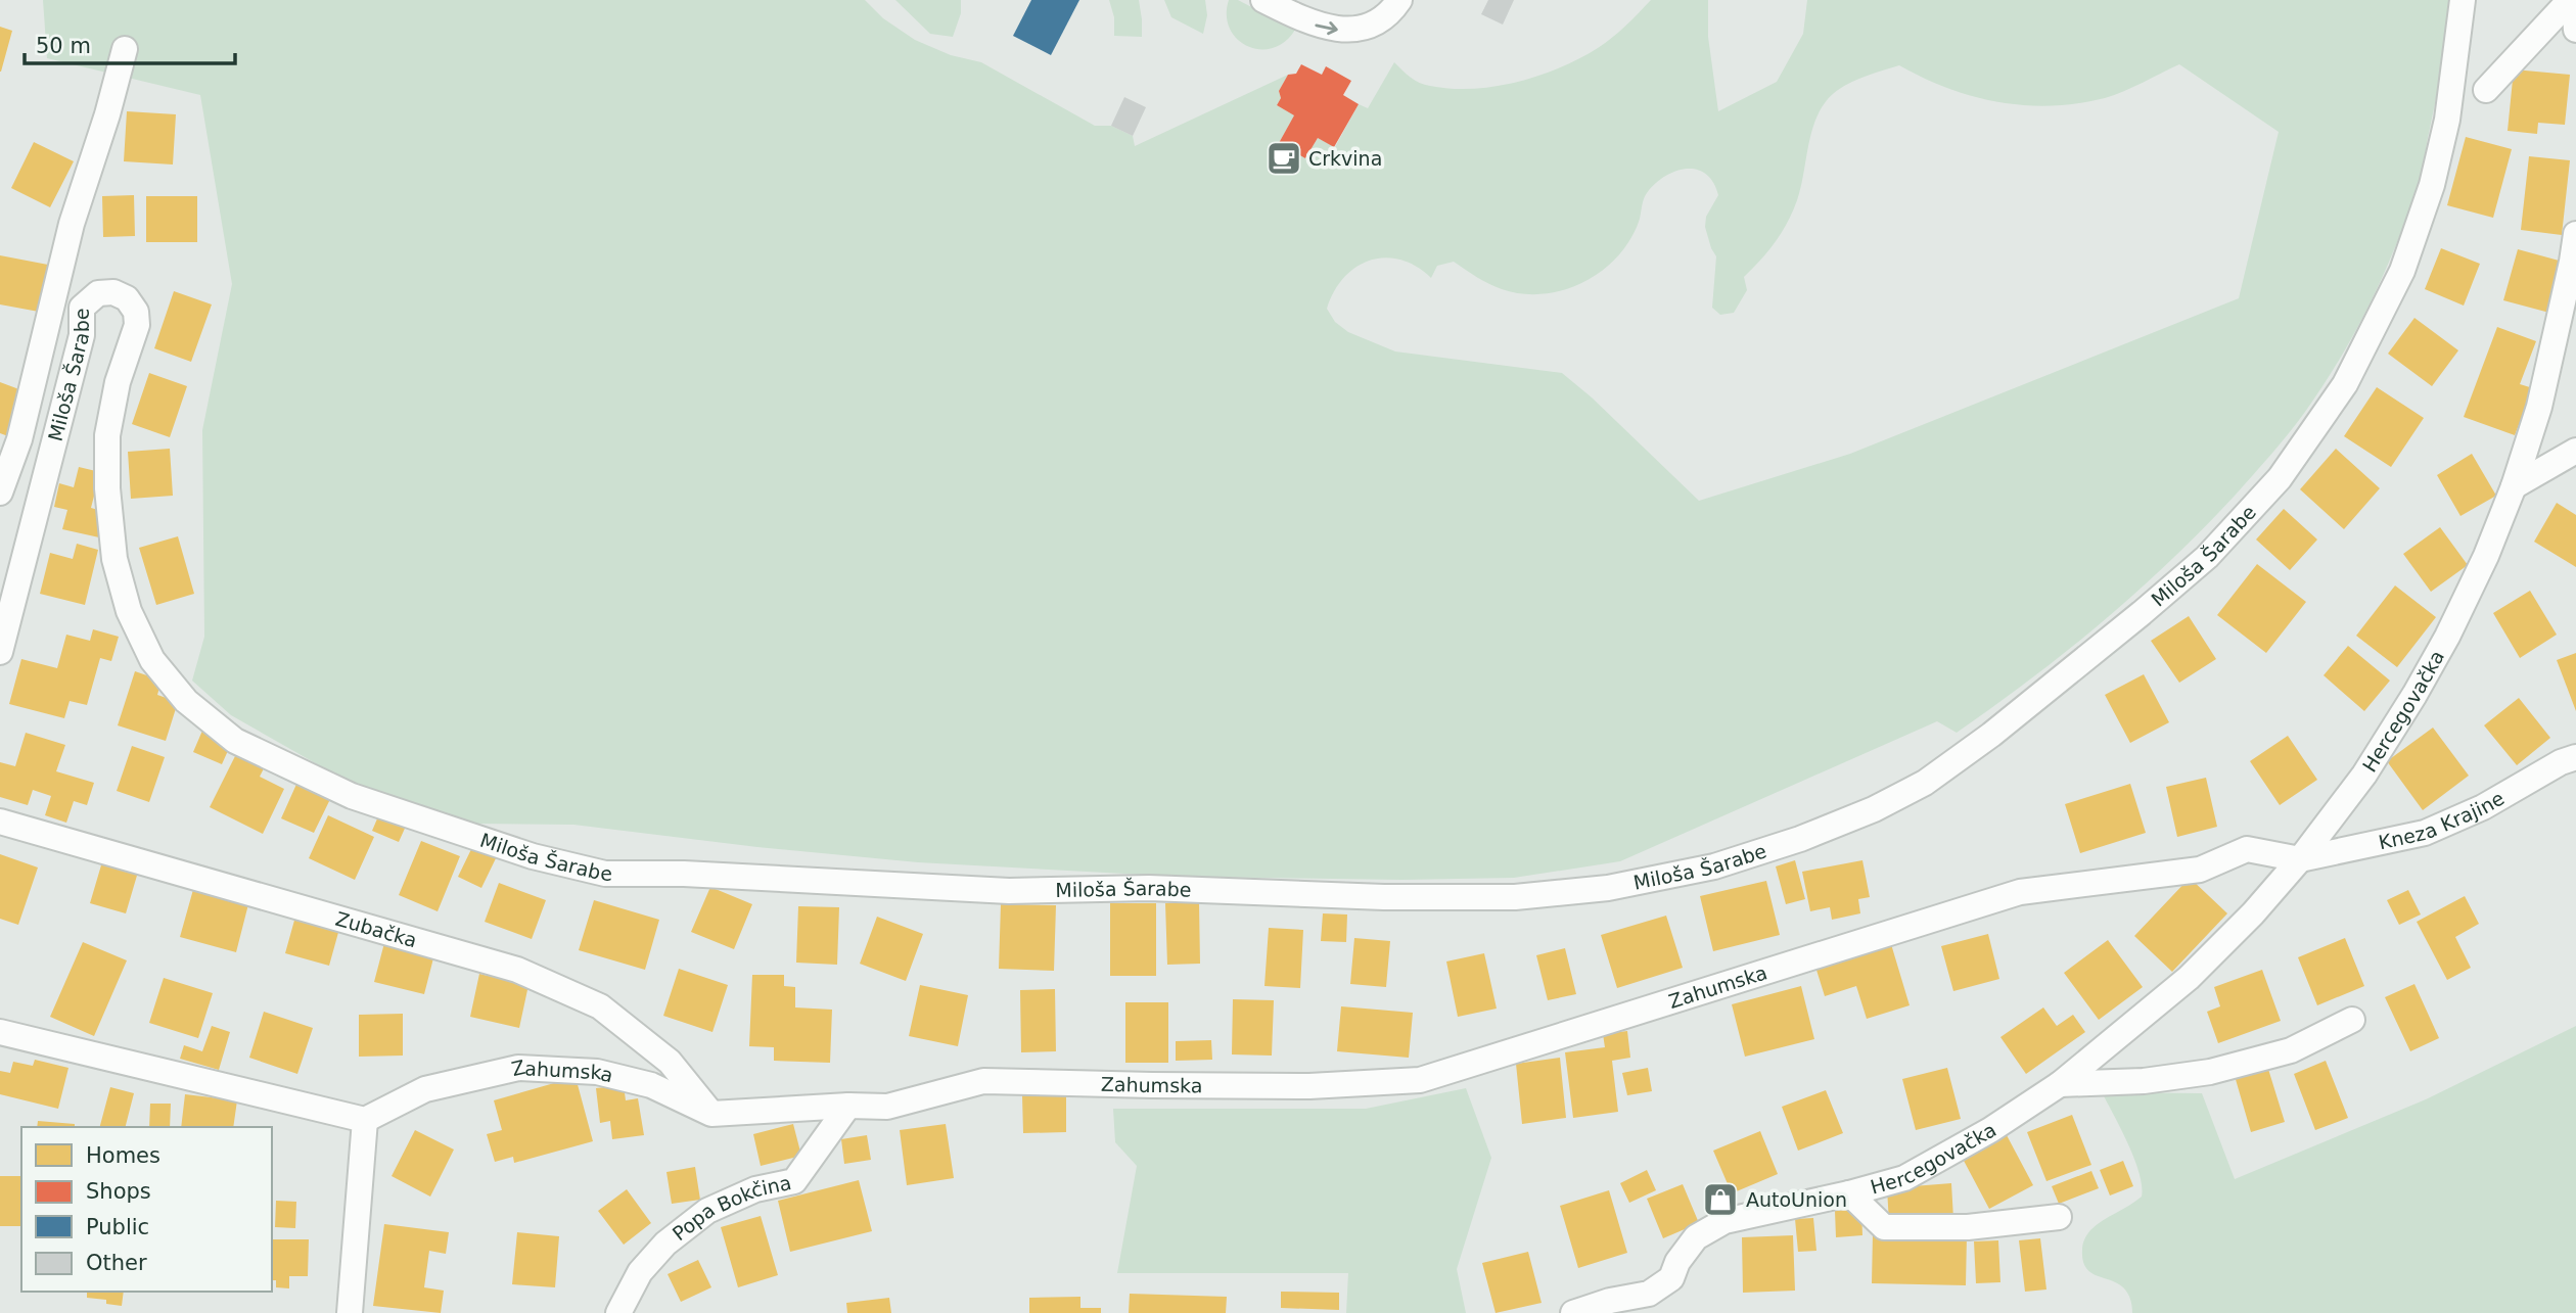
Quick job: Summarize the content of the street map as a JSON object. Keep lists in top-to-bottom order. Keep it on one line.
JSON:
{"streets":{"street":["Miloša Šarabe","Hercegovačka","Kneza Krajine","Zubačka","Zahumska","Popa Bokčina"]},"crossings":[["Hercegovačka","Kneza Krajine"],["Hercegovačka","Zahumska"],["Kneza Krajine","Zahumska"],["Zubačka","Zahumska"],["Zahumska","Popa Bokčina"]],"places":{"cafe":["Crkvina"],"shop":["AutoUnion"]},"legend":["Homes","Shops","Public","Other"],"scale_bar":"50 m"}
